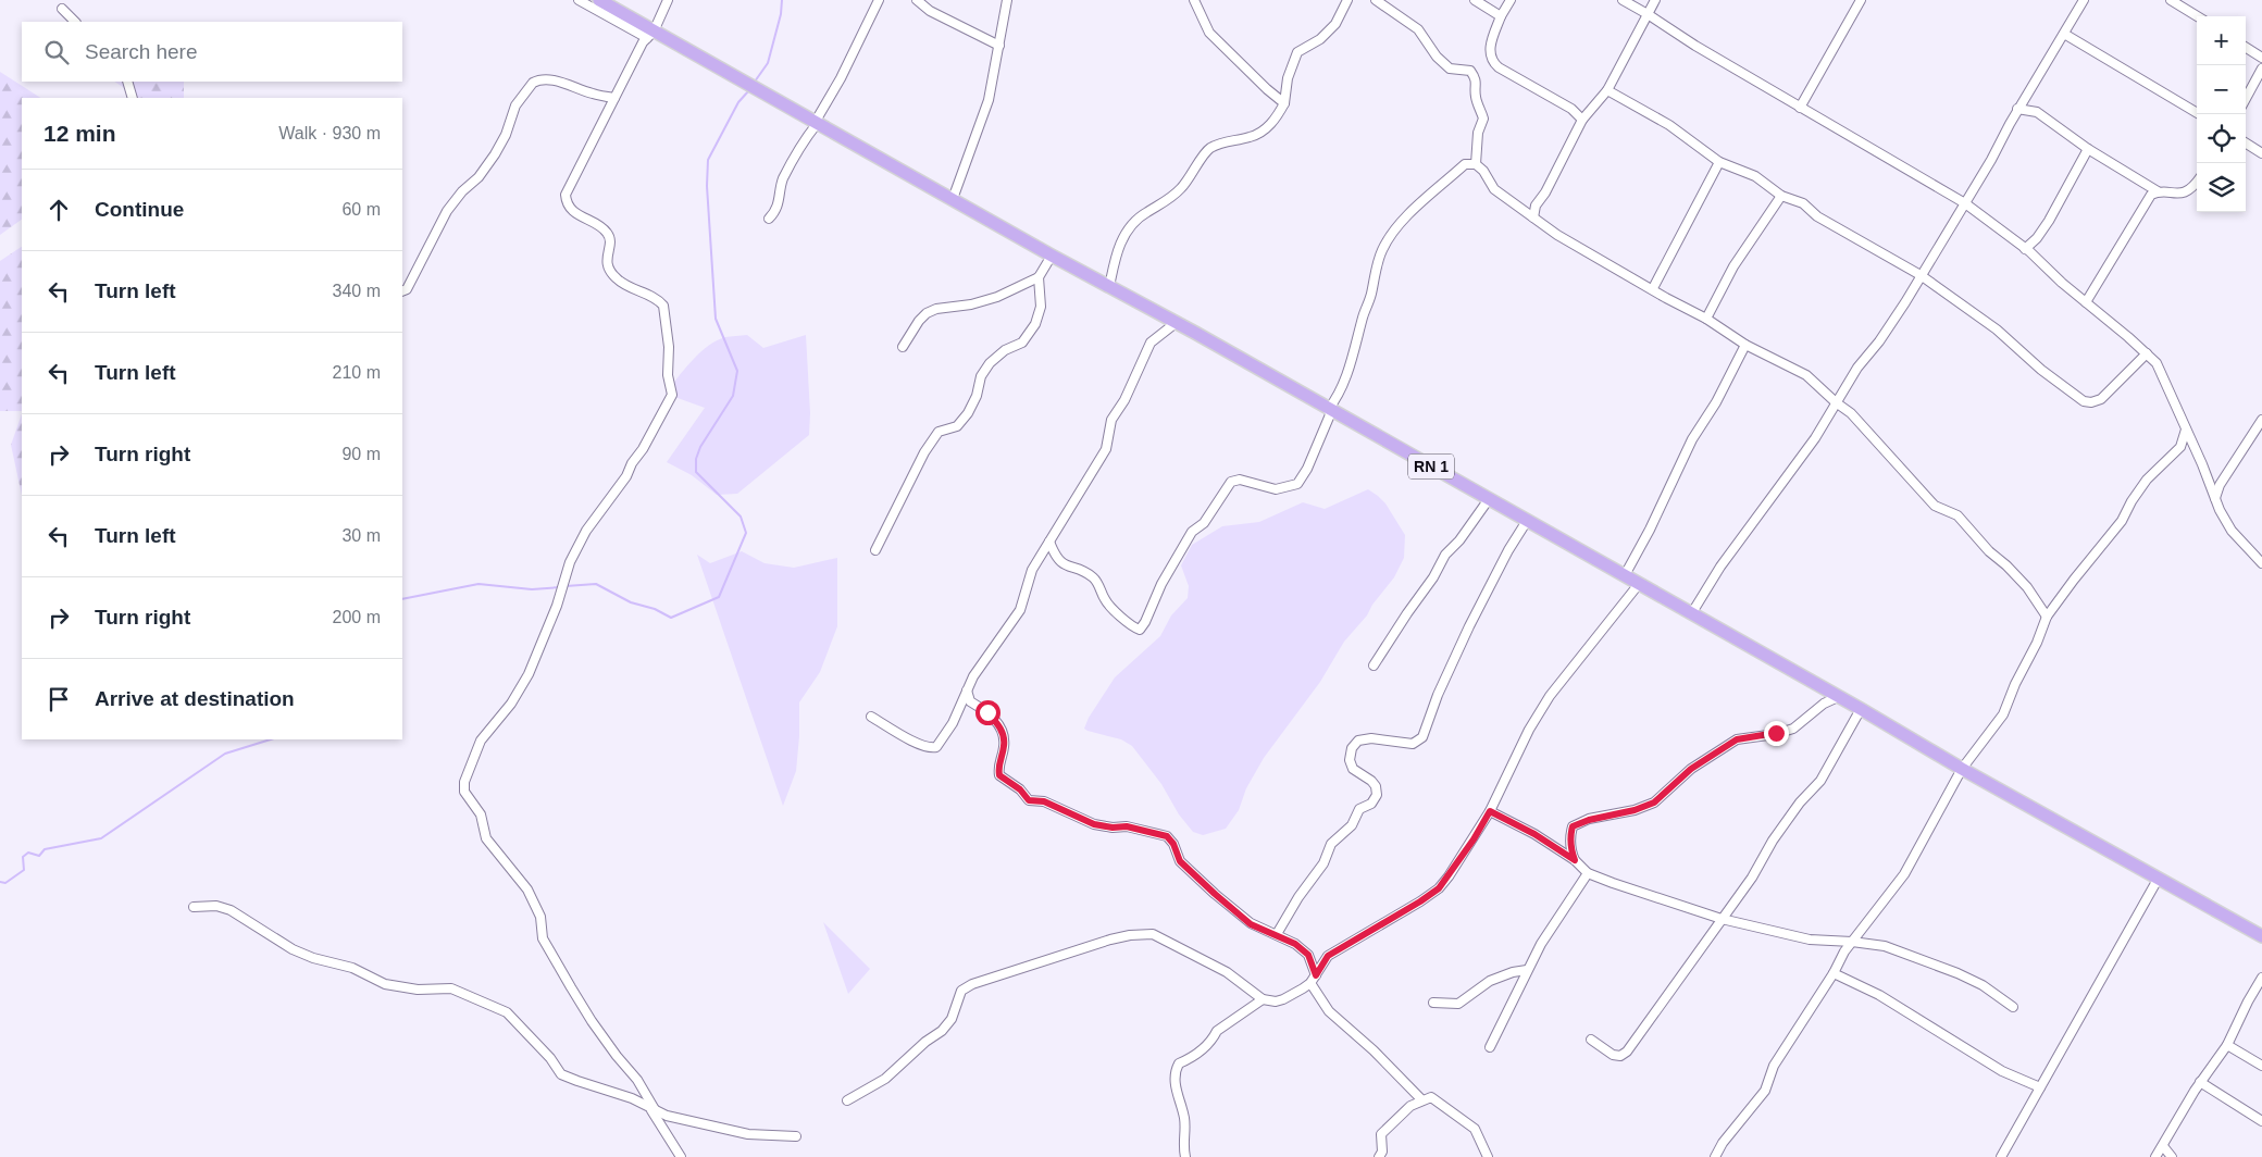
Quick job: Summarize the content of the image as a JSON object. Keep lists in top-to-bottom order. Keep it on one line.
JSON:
{"streets":{"main road":["RN 1"]},"page":{"map_buttons":["+","−"],"search":"Search here","heading":["12 min","Walk · 930 m"],"list":[["Continue","60 m"],["Turn left","340 m"],["Turn left","210 m"],["Turn right","90 m"],["Turn left","30 m"],["Turn right","200 m"],"Arrive at destination"]}}
